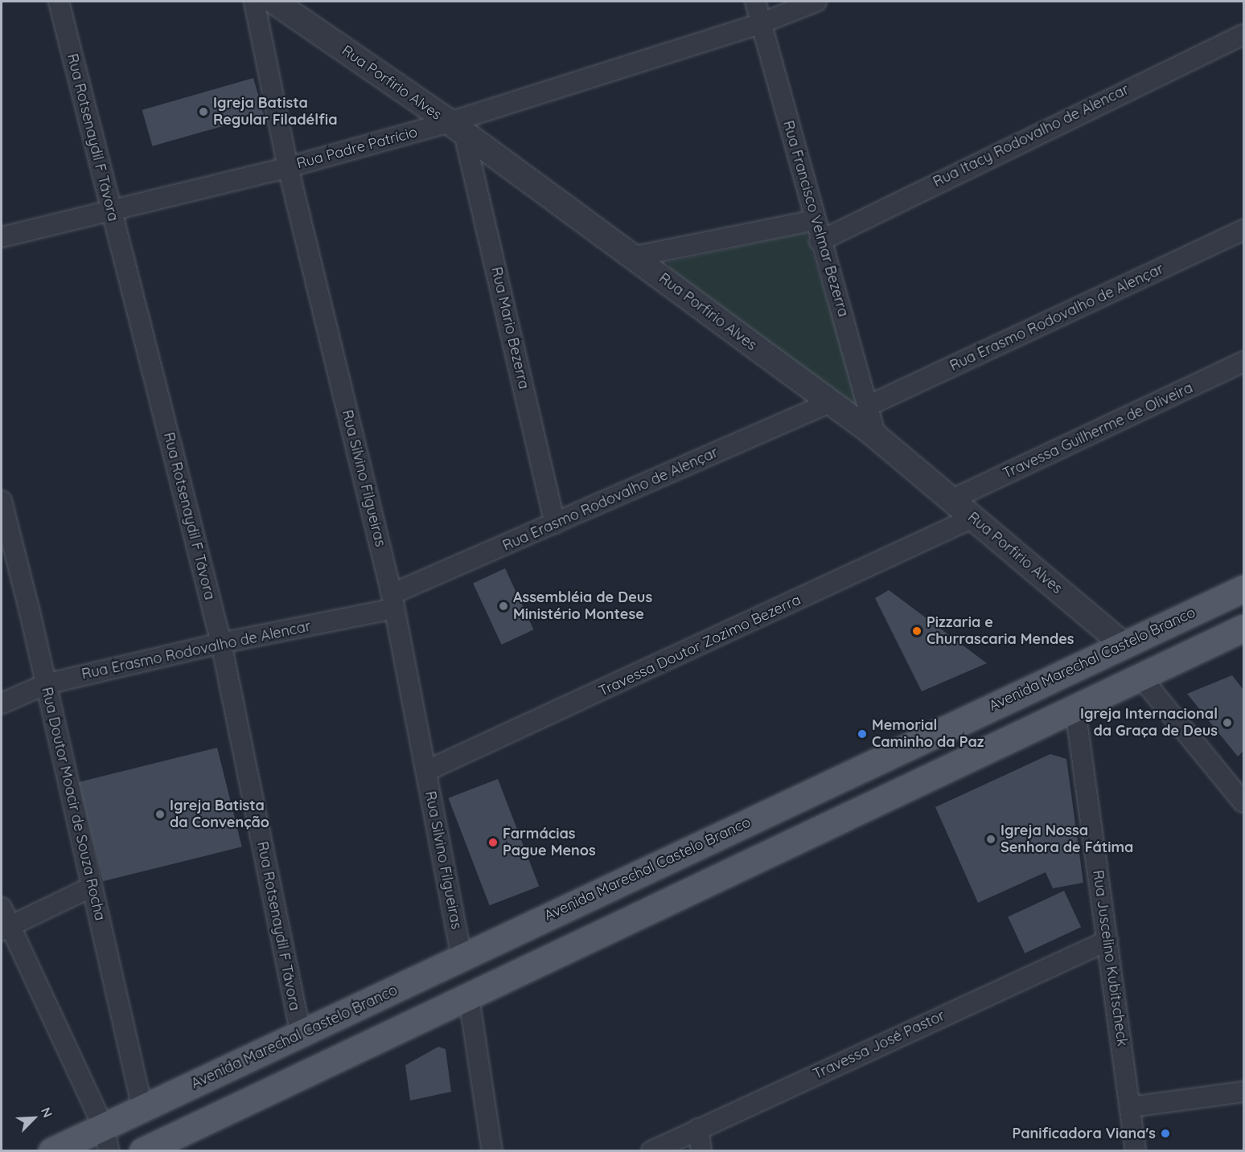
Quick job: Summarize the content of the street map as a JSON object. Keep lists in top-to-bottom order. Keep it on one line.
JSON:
{"streets":{"main road":["Avenida Marechal Castelo Branco"],"street":["Rua Porfirio Alves","Rua Itacy Rodovalho de Alencar","Rua Rotsenaydil F Távora","Rua Padre Patrício","Rua Francisco Velmar Bezerra","Rua Erasmo Rodovalho de Alençar","Rua Mario Bezerra","Travessa Guilherme de Oliveira","Rua Silvino Filgueiras","Travessa Doutor Zozimo Bezerra","Rua Erasmo Rodovalho de Alencar","Rua Doutor Moacir de Souza Rocha","Rua Juscelino Kubitscheck","Travessa José Pastor"]},"crossings":[["Rua Porfirio Alves","Rua Padre Patrício"],["Rua Porfirio Alves","Rua Francisco Velmar Bezerra"],["Rua Porfirio Alves","Rua Erasmo Rodovalho de Alençar"],["Rua Porfirio Alves","Rua Mario Bezerra"],["Rua Porfirio Alves","Travessa Guilherme de Oliveira"],["Rua Porfirio Alves","Travessa Doutor Zozimo Bezerra"],["Rua Porfirio Alves","Avenida Marechal Castelo Branco"],["Rua Itacy Rodovalho de Alencar","Rua Francisco Velmar Bezerra"],["Rua Rotsenaydil F Távora","Rua Padre Patrício"],["Rua Rotsenaydil F Távora","Rua Erasmo Rodovalho de Alencar"],["Rua Rotsenaydil F Távora","Avenida Marechal Castelo Branco"],["Rua Padre Patrício","Rua Francisco Velmar Bezerra"],["Rua Padre Patrício","Rua Mario Bezerra"],["Rua Padre Patrício","Rua Silvino Filgueiras"],["Rua Francisco Velmar Bezerra","Rua Erasmo Rodovalho de Alençar"],["Rua Erasmo Rodovalho de Alençar","Rua Mario Bezerra"],["Rua Erasmo Rodovalho de Alençar","Rua Silvino Filgueiras"],["Rua Erasmo Rodovalho de Alençar","Rua Erasmo Rodovalho de Alencar"],["Rua Silvino Filgueiras","Travessa Doutor Zozimo Bezerra"],["Rua Silvino Filgueiras","Rua Erasmo Rodovalho de Alencar"],["Rua Silvino Filgueiras","Avenida Marechal Castelo Branco"],["Rua Erasmo Rodovalho de Alencar","Rua Doutor Moacir de Souza Rocha"],["Avenida Marechal Castelo Branco","Rua Doutor Moacir de Souza Rocha"],["Rua Juscelino Kubitscheck","Travessa José Pastor"]],"places":["Igreja Batista Regular Filadélfia","Assembléia de Deus Ministério Montese","Pizzaria e Churrascaria Mendes","Igreja Internacional da Graça de Deus","Memorial Caminho da Paz","Igreja Batista da Convenção","Igreja Nossa Senhora de Fátima","Farmácias Pague Menos","Panificadora Viana's"],"north":"top right"}
